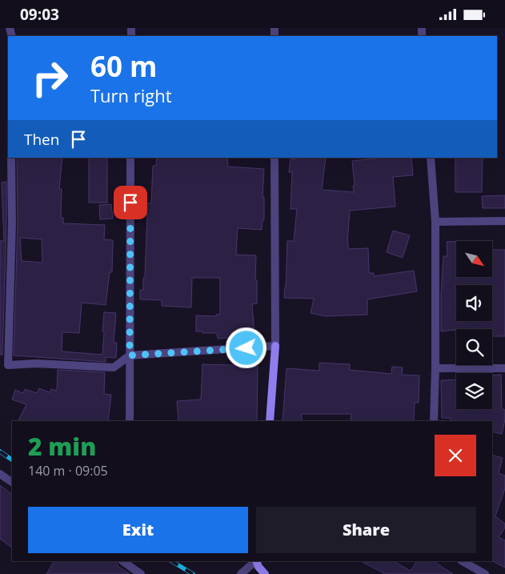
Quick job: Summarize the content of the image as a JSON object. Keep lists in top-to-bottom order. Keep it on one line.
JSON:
{"north":"bottom right","page":{"status":"09:03","turn":["60 m","Turn right"],"then":"Then","heading":["2 min","140 m · 09:05"],"buttons":["Exit","Share"]}}
